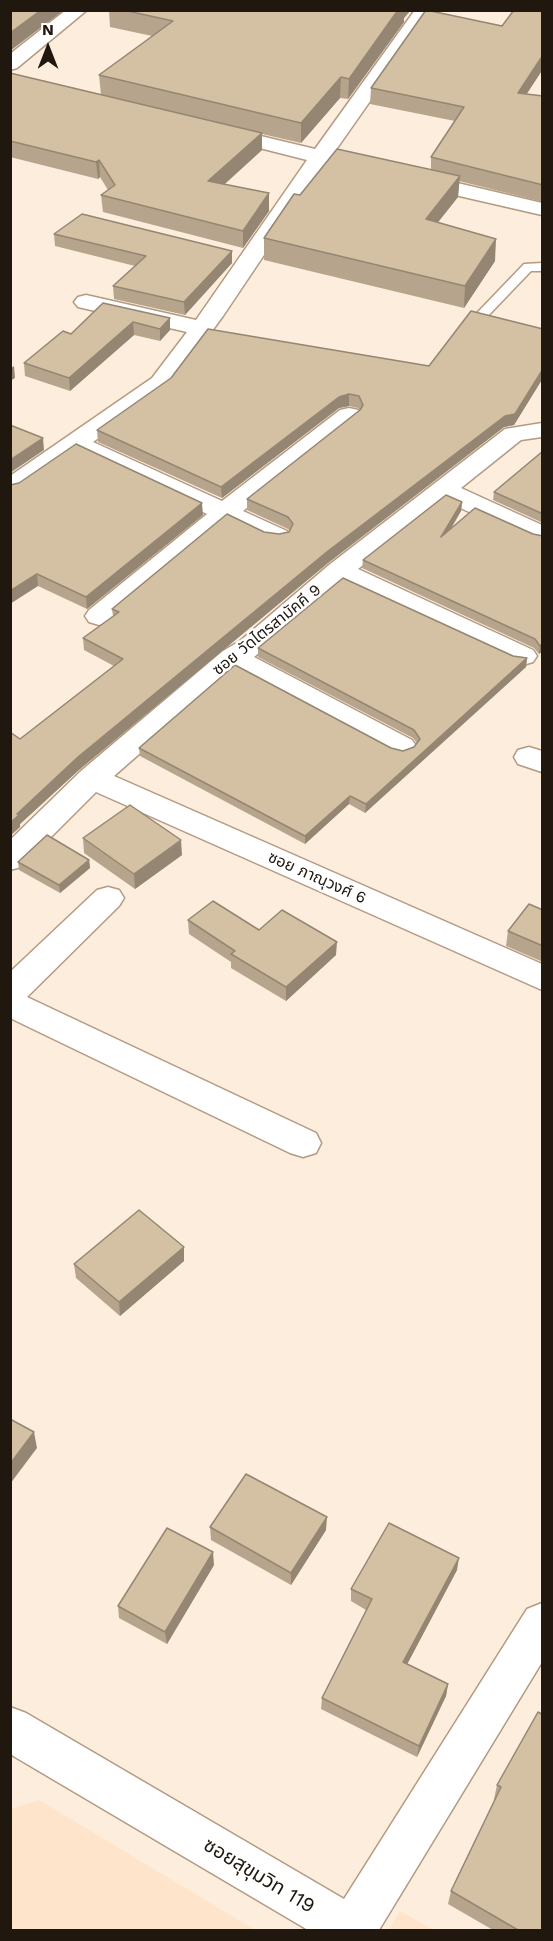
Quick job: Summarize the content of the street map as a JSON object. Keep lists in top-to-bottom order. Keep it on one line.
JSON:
{"streets":{"street":["ซอย วัดไตรสามัคคี 9","ซอย ภาณุวงศ์ 6","ซอยสุขุมวิท 119"]},"crossings":[["ซอย วัดไตรสามัคคี 9","ซอย ภาณุวงศ์ 6"]],"north":"top"}
